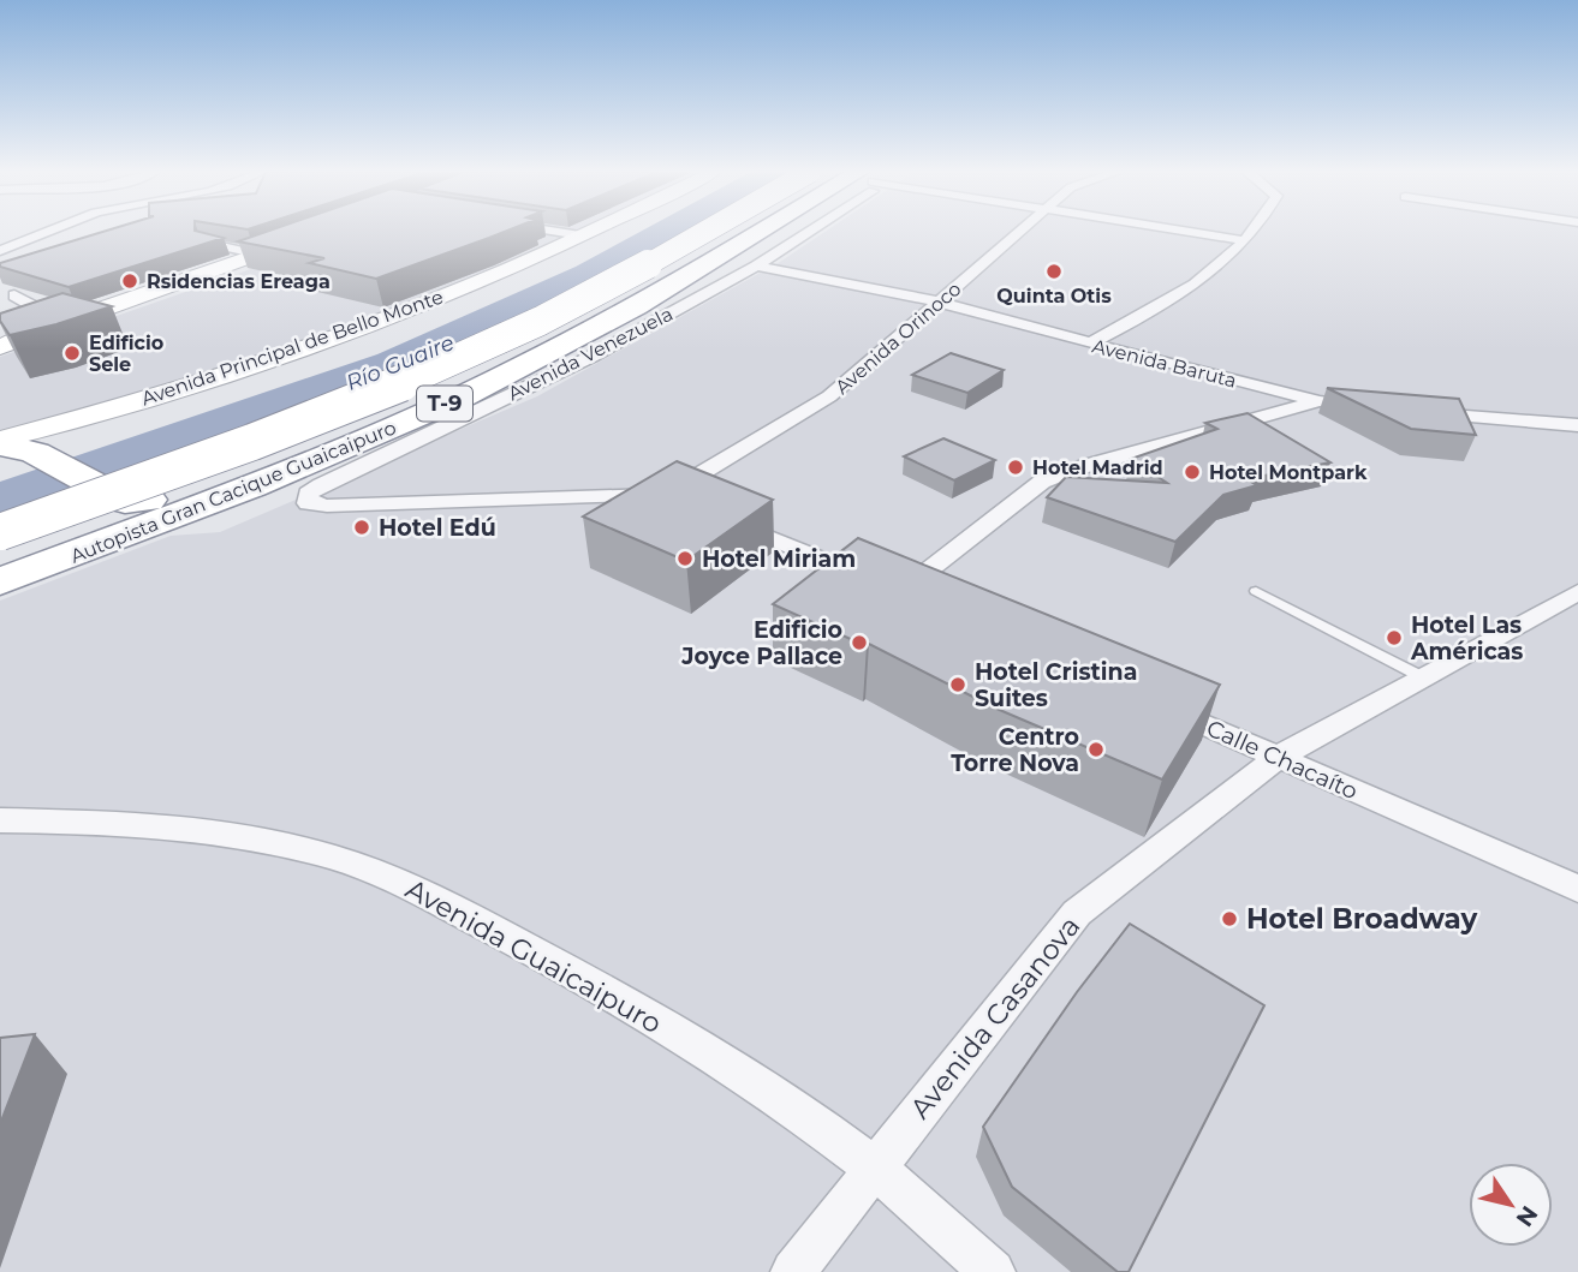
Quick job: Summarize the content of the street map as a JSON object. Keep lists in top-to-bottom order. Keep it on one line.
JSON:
{"streets":{"highway":["T-9","Autopista Gran Cacique Guaicaipuro"],"street":["Avenida Orinoco","Avenida Principal de Bello Monte","Avenida Venezuela","Avenida Baruta","Calle Chacaíto","Avenida Guaicaipuro","Avenida Casanova"]},"crossings":[["Avenida Orinoco","Avenida Venezuela"],["Avenida Orinoco","Avenida Baruta"],["Avenida Venezuela","Avenida Baruta"],["Calle Chacaíto","Avenida Casanova"],["Avenida Guaicaipuro","Avenida Casanova"]],"water":["Río Guaire"],"places":["Quinta Otis","Rsidencias Ereaga","Edificio Sele","Hotel Madrid","Hotel Montpark","Hotel Edú","Hotel Miriam","Hotel Las Américas","Edificio Joyce Pallace","Hotel Cristina Suites","Centro Torre Nova","Hotel Broadway"],"north":"bottom right"}
